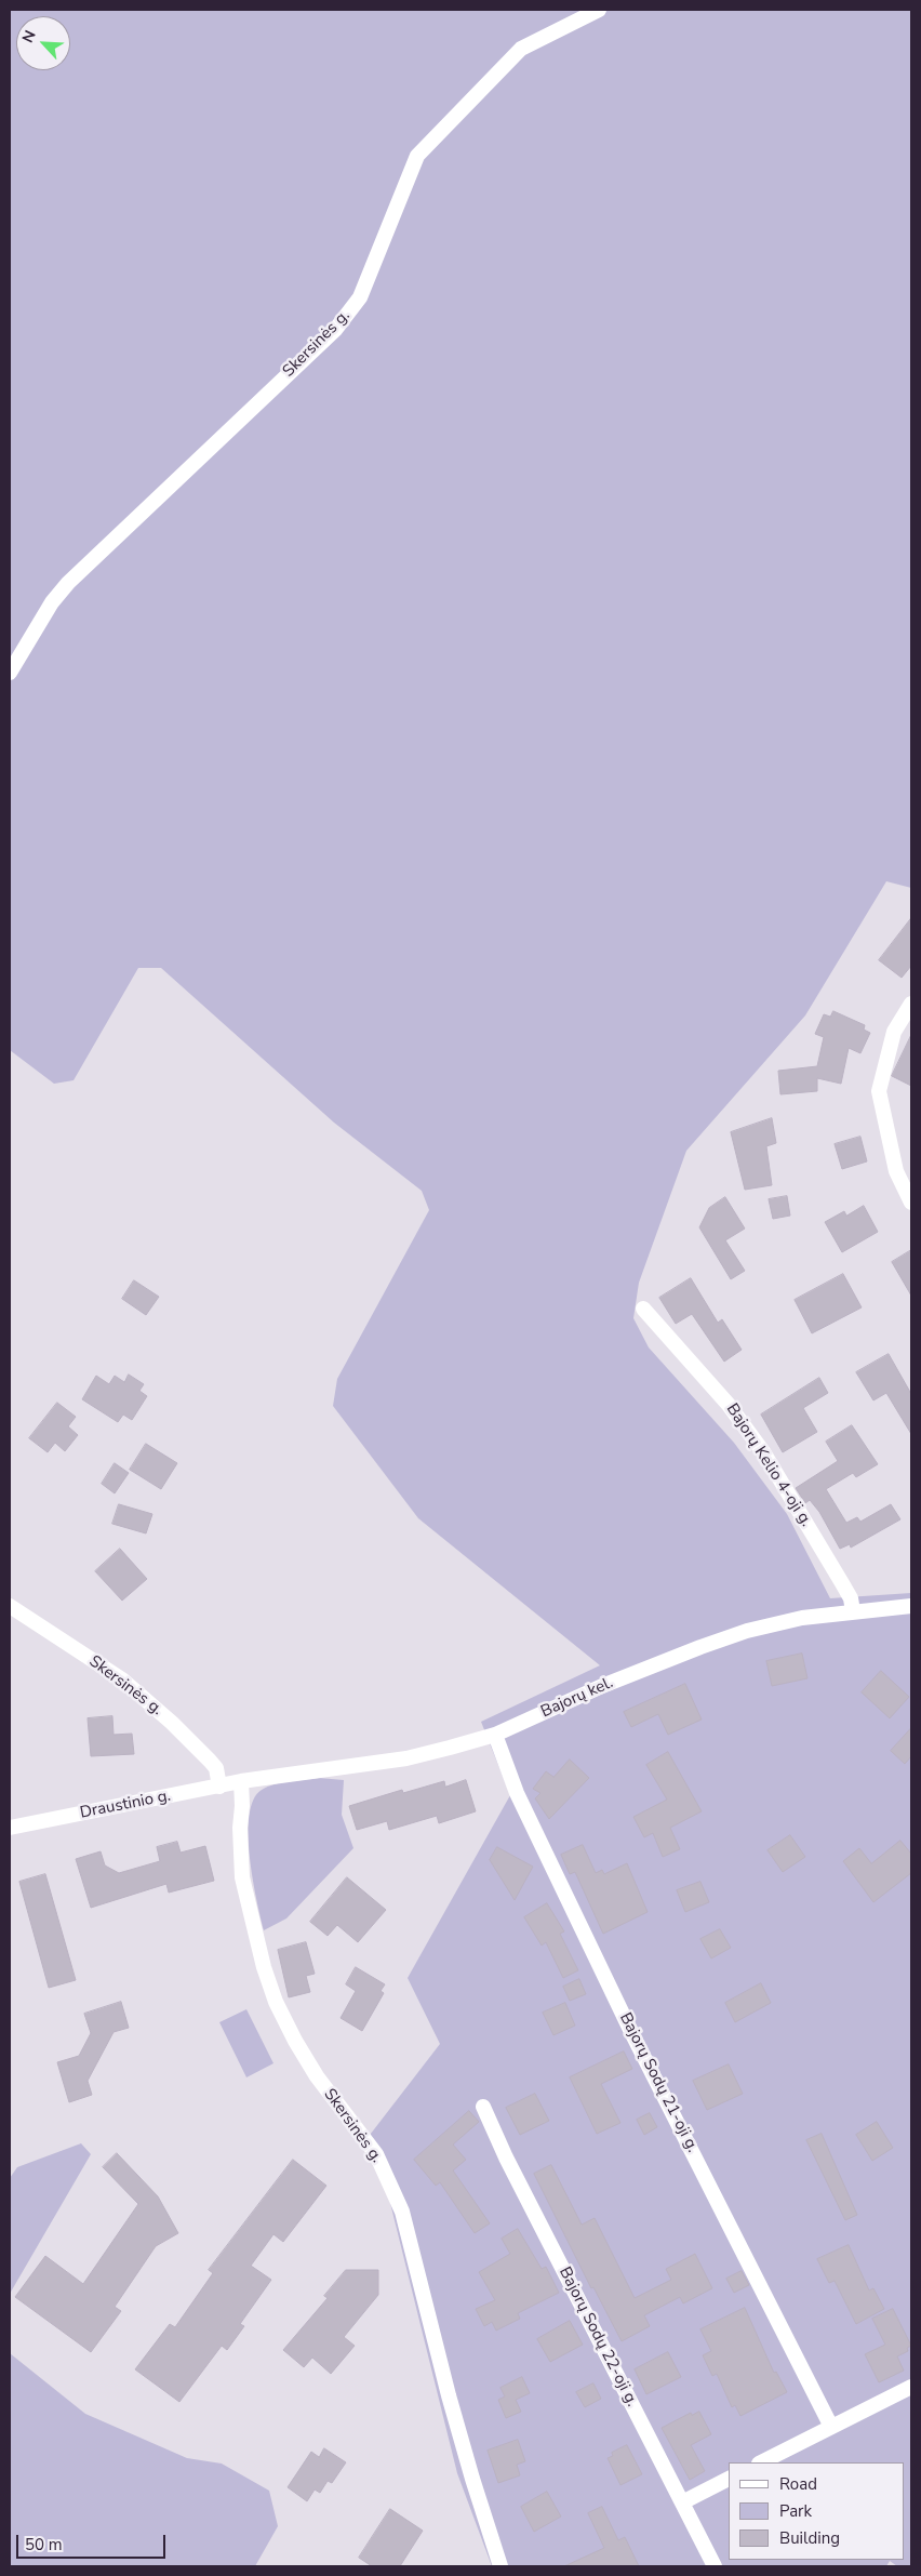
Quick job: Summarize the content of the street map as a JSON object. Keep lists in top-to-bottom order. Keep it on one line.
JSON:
{"streets":{"street":["Skersinės g.","Bajorų Kelio 4-oji g.","Bajorų kel.","Draustinio g.","Bajorų Sodų 21-oji g.","Bajorų Sodų 22-oji g."]},"crossings":[["Skersinės g.","Bajorų kel."],["Skersinės g.","Draustinio g."],["Bajorų Kelio 4-oji g.","Bajorų kel."],["Bajorų kel.","Draustinio g."],["Bajorų kel.","Bajorų Sodų 21-oji g."]],"legend":["Road","Park","Building"],"scale_bar":"50 m","north":"top left"}
